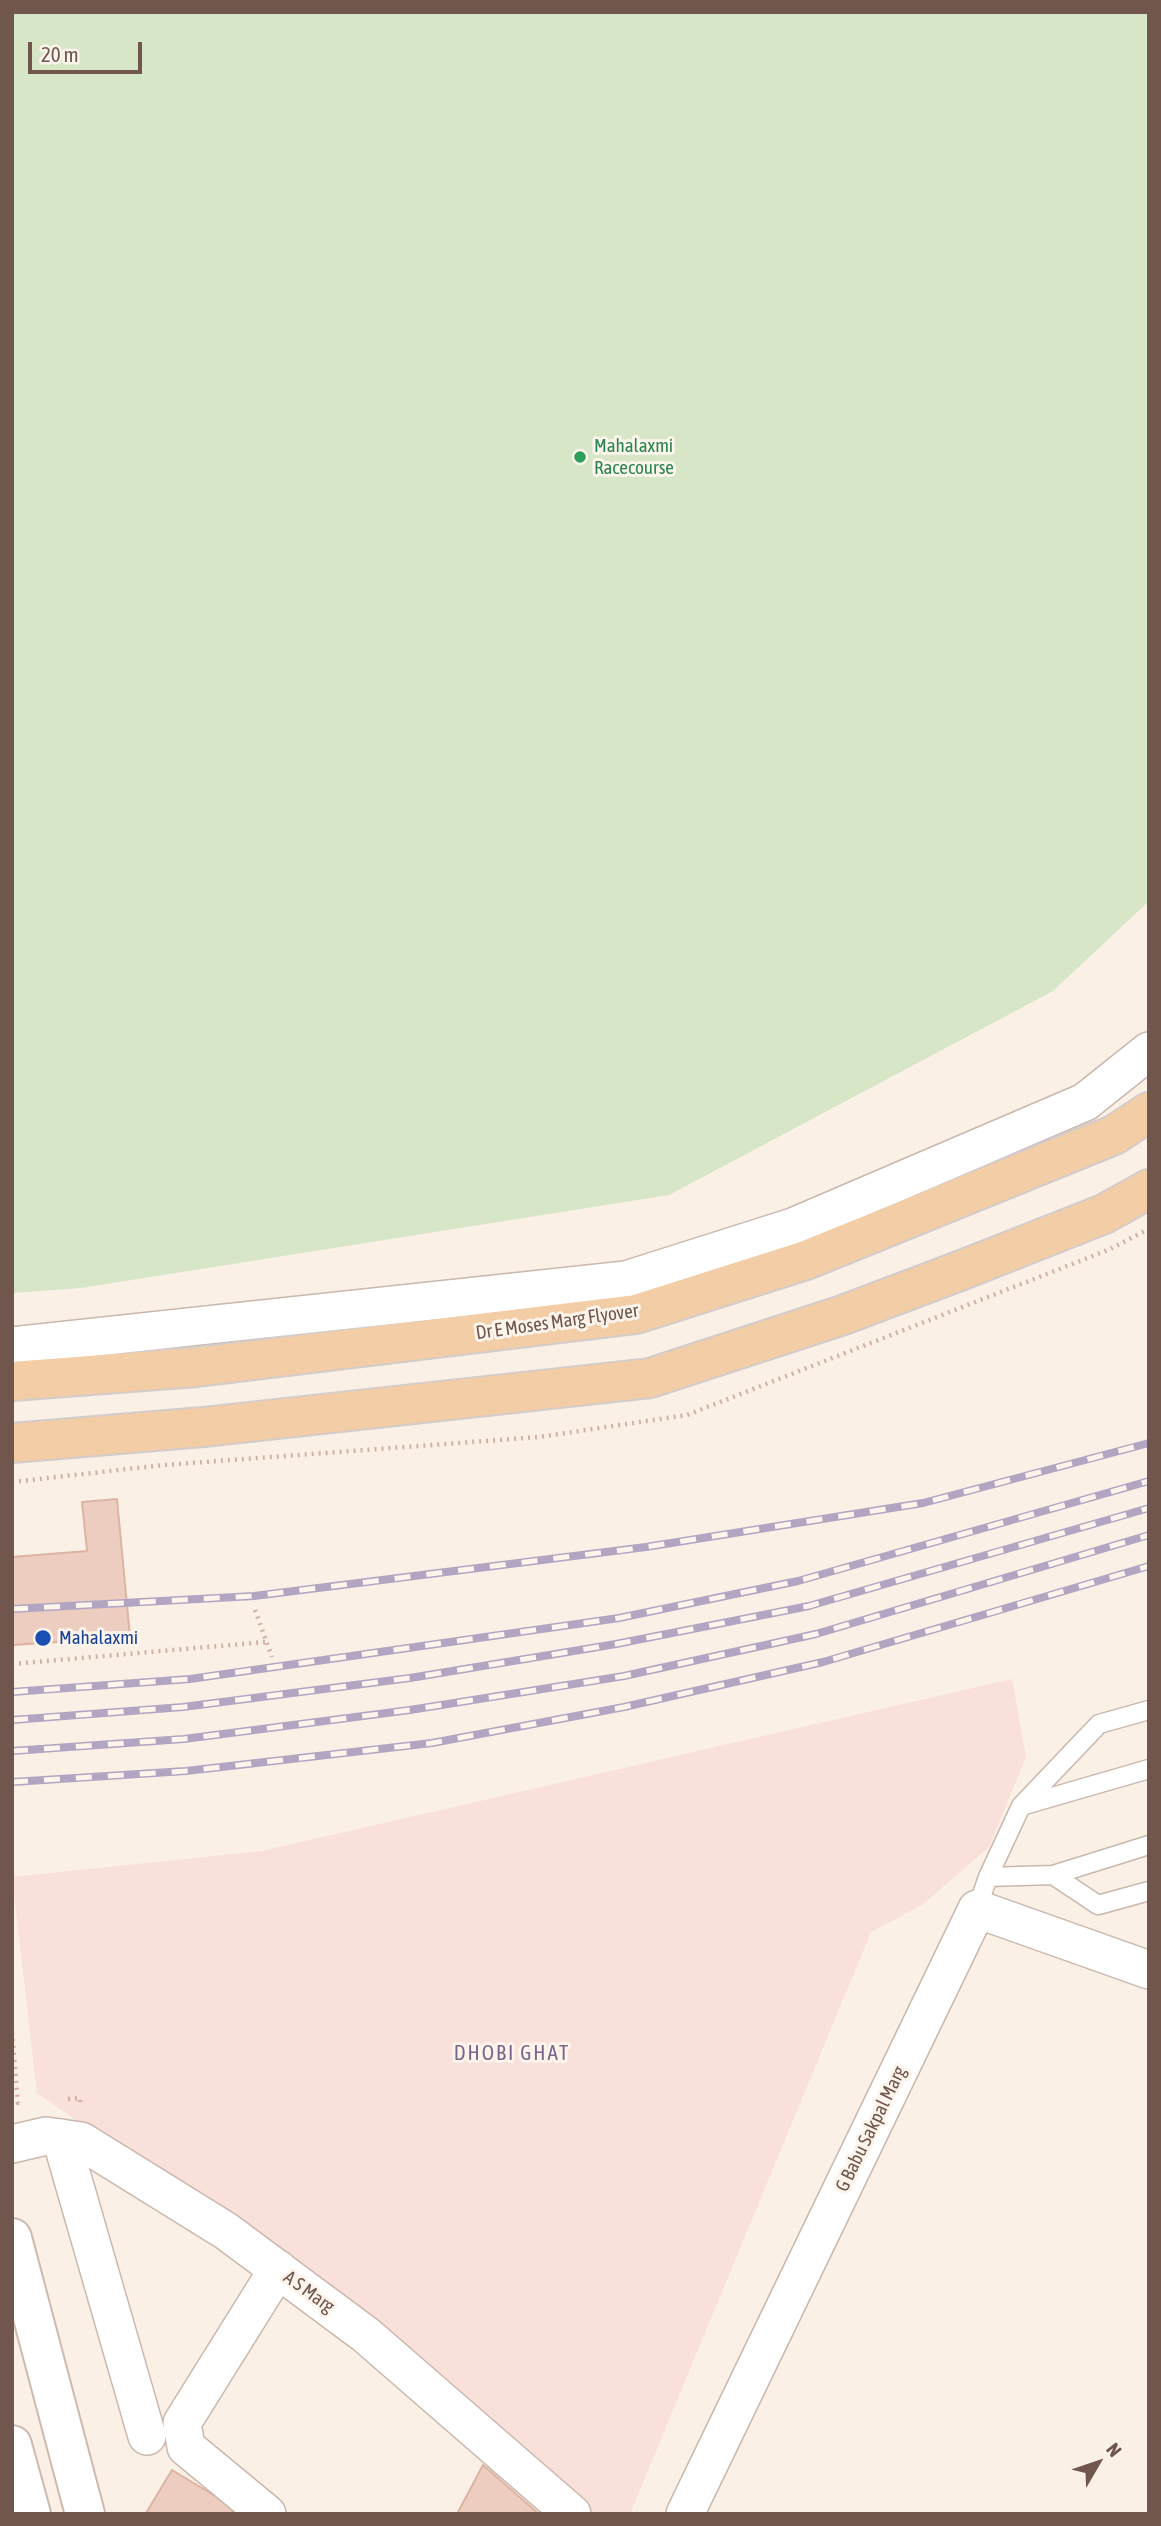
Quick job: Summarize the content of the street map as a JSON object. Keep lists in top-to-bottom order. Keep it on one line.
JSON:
{"streets":{"main road":["Dr E Moses Marg Flyover"],"street":["G Babu Sakpal Marg","A S Marg"]},"districts":["DHOBI GHAT"],"places":["Mahalaxmi Racecourse","Mahalaxmi"],"scale_bar":"20 m","north":"top right"}
